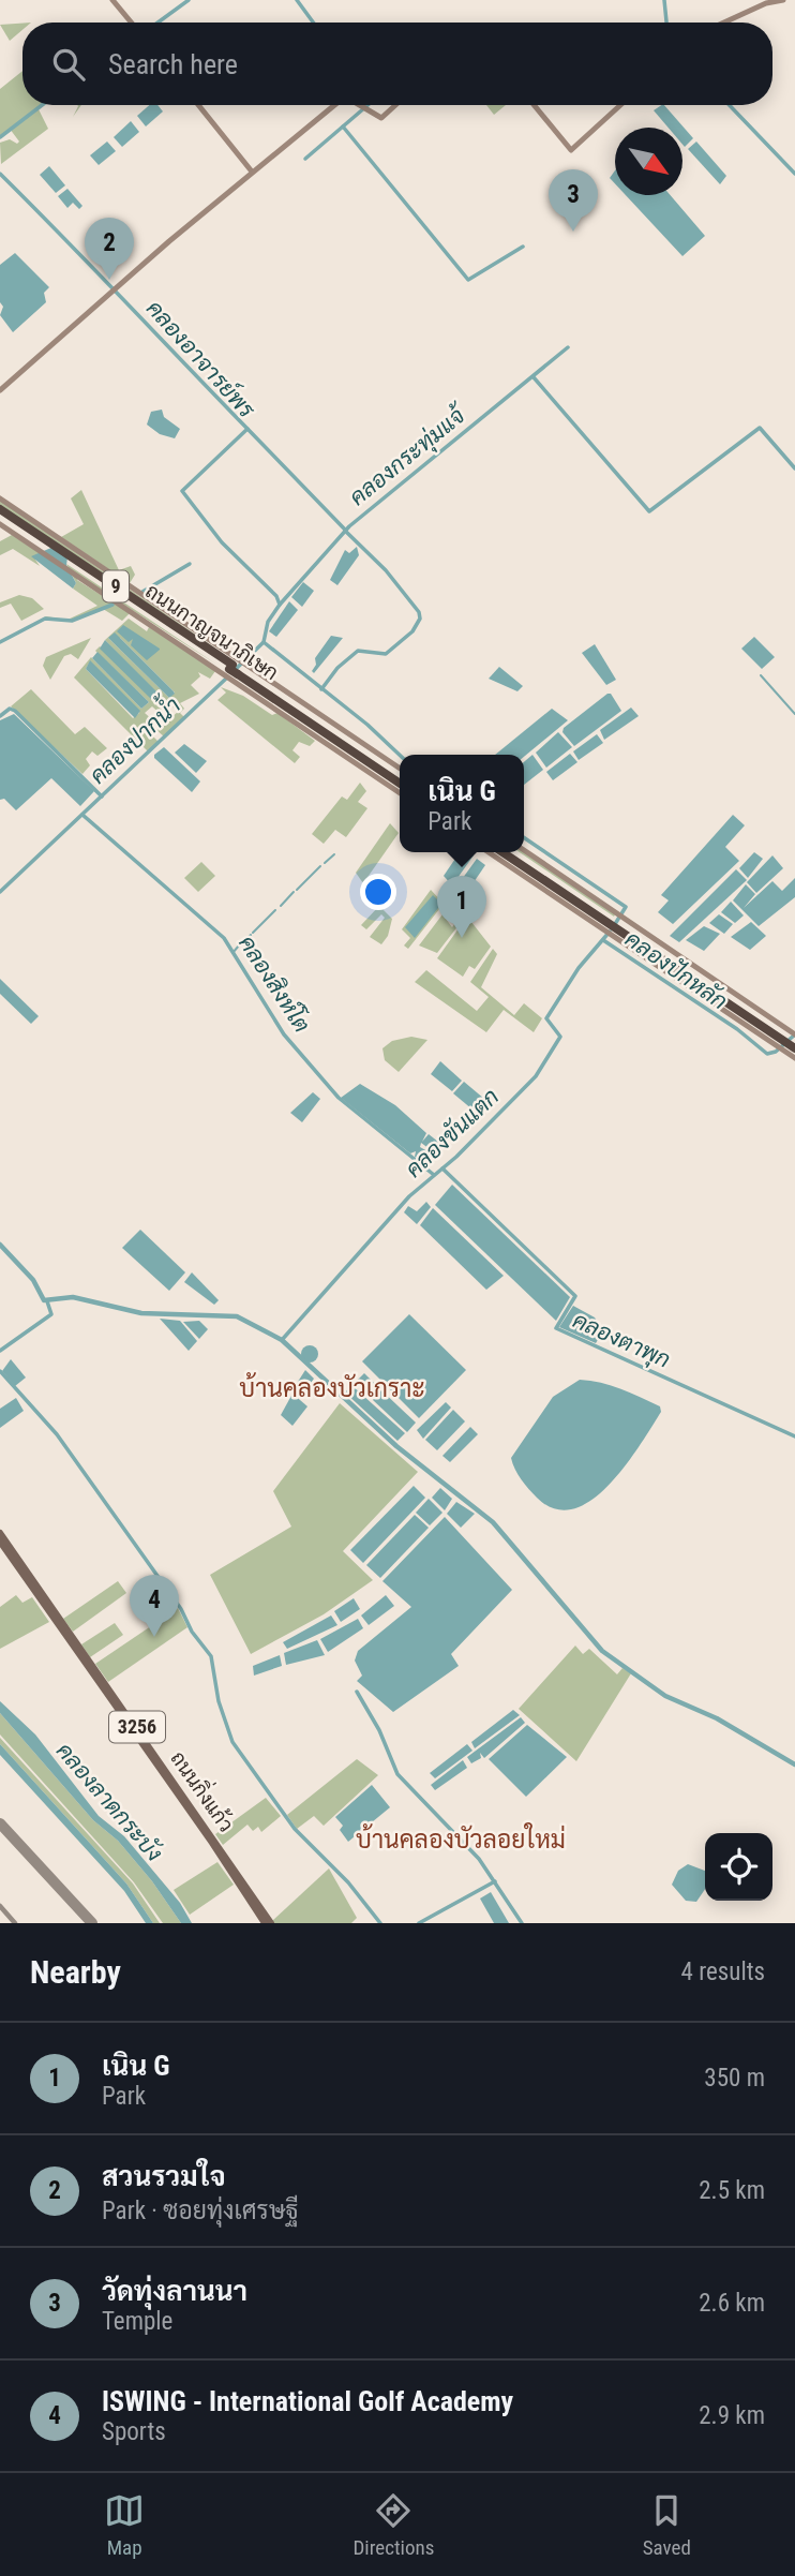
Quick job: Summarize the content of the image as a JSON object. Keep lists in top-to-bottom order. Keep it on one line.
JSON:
{"streets":{"highway":["9","ถนนกาญจนาภิเษก"],"main road":["3256","ถนนกิ่งแก้ว"]},"districts":["บ้านคลองบัวเกราะ","บ้านคลองบัวลอยใหม่"],"water":["คลองอาจารย์พร","คลองกระทุ่มแจ้","คลองปากน้ำ","คลองปักหลัก","คลองสิงห์โต","คลองขันแตก","คลองตาพุก","คลองลาดกระบัง"],"north":"bottom right","page":{"search":"Search here","pins":["3","2","1","4"],"popup":["เนิน G","Park"],"heading":["Nearby","4 results"],"list":[{"mark":"1","name":"เนิน G","note":"Park","value":"350 m"},{"mark":"2","name":"สวนรวมใจ","note":"Park · ซอยทุ่งเศรษฐี","value":"2.5 km"},{"mark":"3","name":"วัดทุ่งลานนา","note":"Temple","value":"2.6 km"},{"mark":"4","name":"ISWING - International Golf Academy","note":"Sports","value":"2.9 km"}],"nav":["Map","Directions","Saved"]}}
